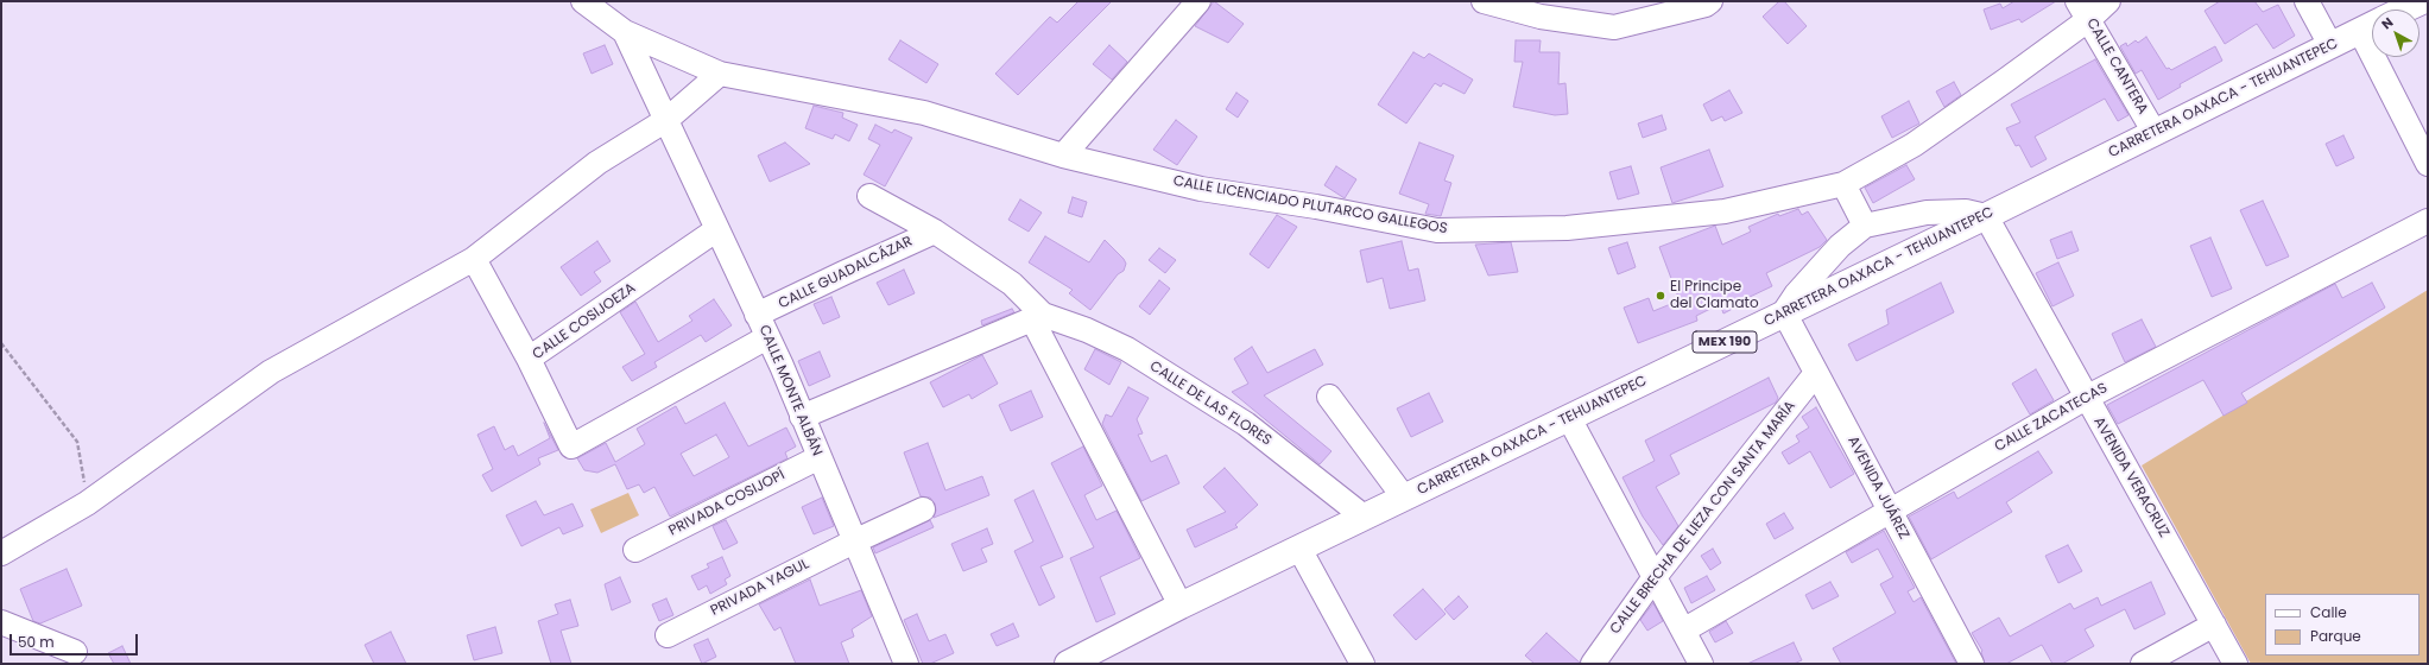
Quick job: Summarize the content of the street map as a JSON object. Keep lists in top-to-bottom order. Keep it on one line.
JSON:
{"streets":{"main road":["CARRETERA OAXACA - TEHUANTEPEC","MEX 190"],"street":["CALLE CANTERA","CALLE LICENCIADO PLUTARCO GALLEGOS","CALLE GUADALCÁZAR","CALLE COSIJOEZA","CALLE MONTE ALBÁN","CALLE DE LAS FLORES","CALLE ZACATECAS","AVENIDA VERACRUZ","AVENIDA JUÁREZ","PRIVADA COSIJOPÍ","CALLE BRECHA DE LIEZA CON SANTA MARÍA","PRIVADA YAGUL"]},"crossings":[["CALLE CANTERA","CARRETERA OAXACA - TEHUANTEPEC"],["CALLE CANTERA","CALLE LICENCIADO PLUTARCO GALLEGOS"],["CARRETERA OAXACA - TEHUANTEPEC","CALLE DE LAS FLORES"],["CARRETERA OAXACA - TEHUANTEPEC","AVENIDA VERACRUZ"],["CARRETERA OAXACA - TEHUANTEPEC","AVENIDA JUÁREZ"],["CALLE LICENCIADO PLUTARCO GALLEGOS","CALLE MONTE ALBÁN"],["CALLE GUADALCÁZAR","CALLE MONTE ALBÁN"],["CALLE GUADALCÁZAR","CALLE DE LAS FLORES"],["CALLE COSIJOEZA","CALLE MONTE ALBÁN"],["CALLE MONTE ALBÁN","PRIVADA COSIJOPÍ"],["CALLE MONTE ALBÁN","PRIVADA YAGUL"],["CALLE ZACATECAS","AVENIDA VERACRUZ"],["CALLE ZACATECAS","AVENIDA JUÁREZ"],["AVENIDA JUÁREZ","CALLE BRECHA DE LIEZA CON SANTA MARÍA"]],"places":["El Principe del Clamato"],"legend":["Calle","Parque"],"scale_bar":"50 m","north":"top left"}
